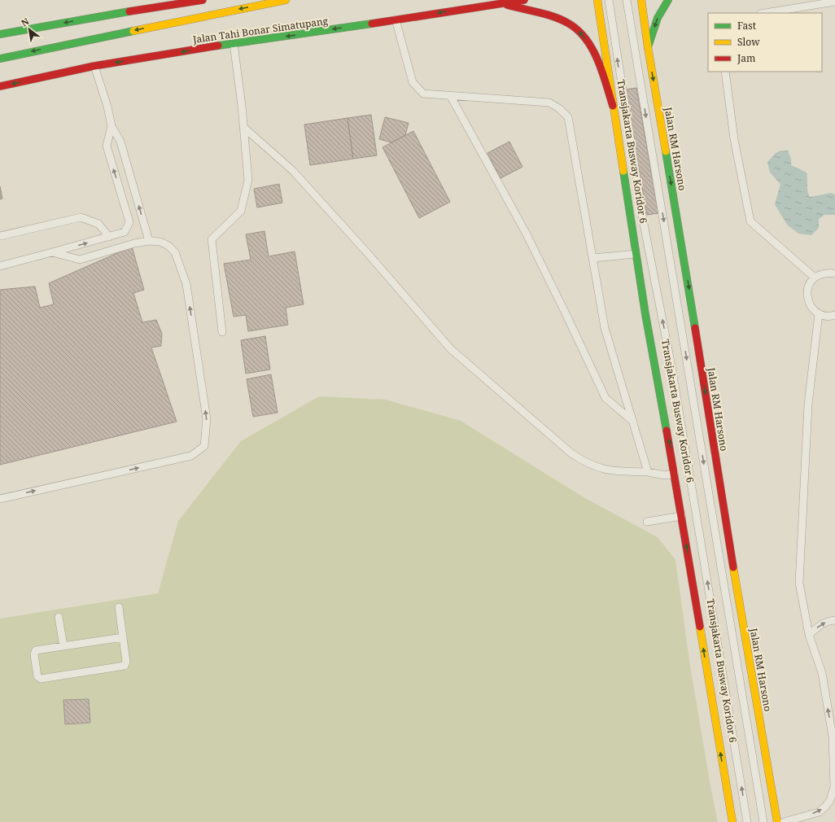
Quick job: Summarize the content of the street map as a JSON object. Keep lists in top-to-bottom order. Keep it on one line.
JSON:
{"streets":{"main road":["Jalan Tahi Bonar Simatupang","Jalan RM Harsono"],"lane":["Transjakarta Busway Koridor 6"]},"legend":["Fast","Slow","Jam"],"north":"top left"}
